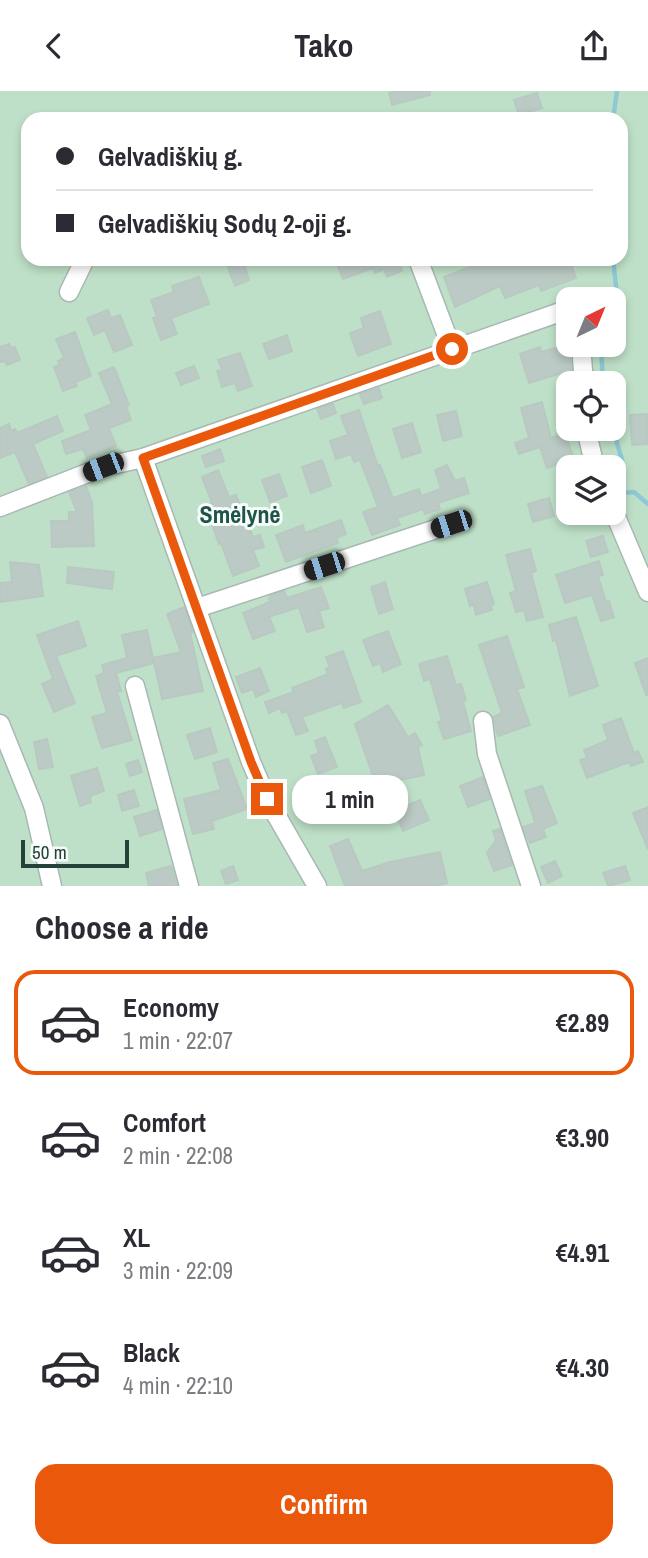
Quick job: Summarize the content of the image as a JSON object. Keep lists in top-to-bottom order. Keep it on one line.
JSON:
{"districts":["Smėlynė"],"scale_bar":"50 m","north":"top right","page":{"header":"Tako","banner":["Gelvadiškių g.","Gelvadiškių Sodų 2-oji g."],"bubble":"1 min","scale":"50 m","heading":"Choose a ride","list":[{"name":"Economy","note":"1 min · 22:07","value":"€2.89"},{"name":"Comfort","note":"2 min · 22:08","value":"€3.90"},{"name":"XL","note":"3 min · 22:09","value":"€4.91"},{"name":"Black","note":"4 min · 22:10","value":"€4.30"}],"buttons":"Confirm"}}
